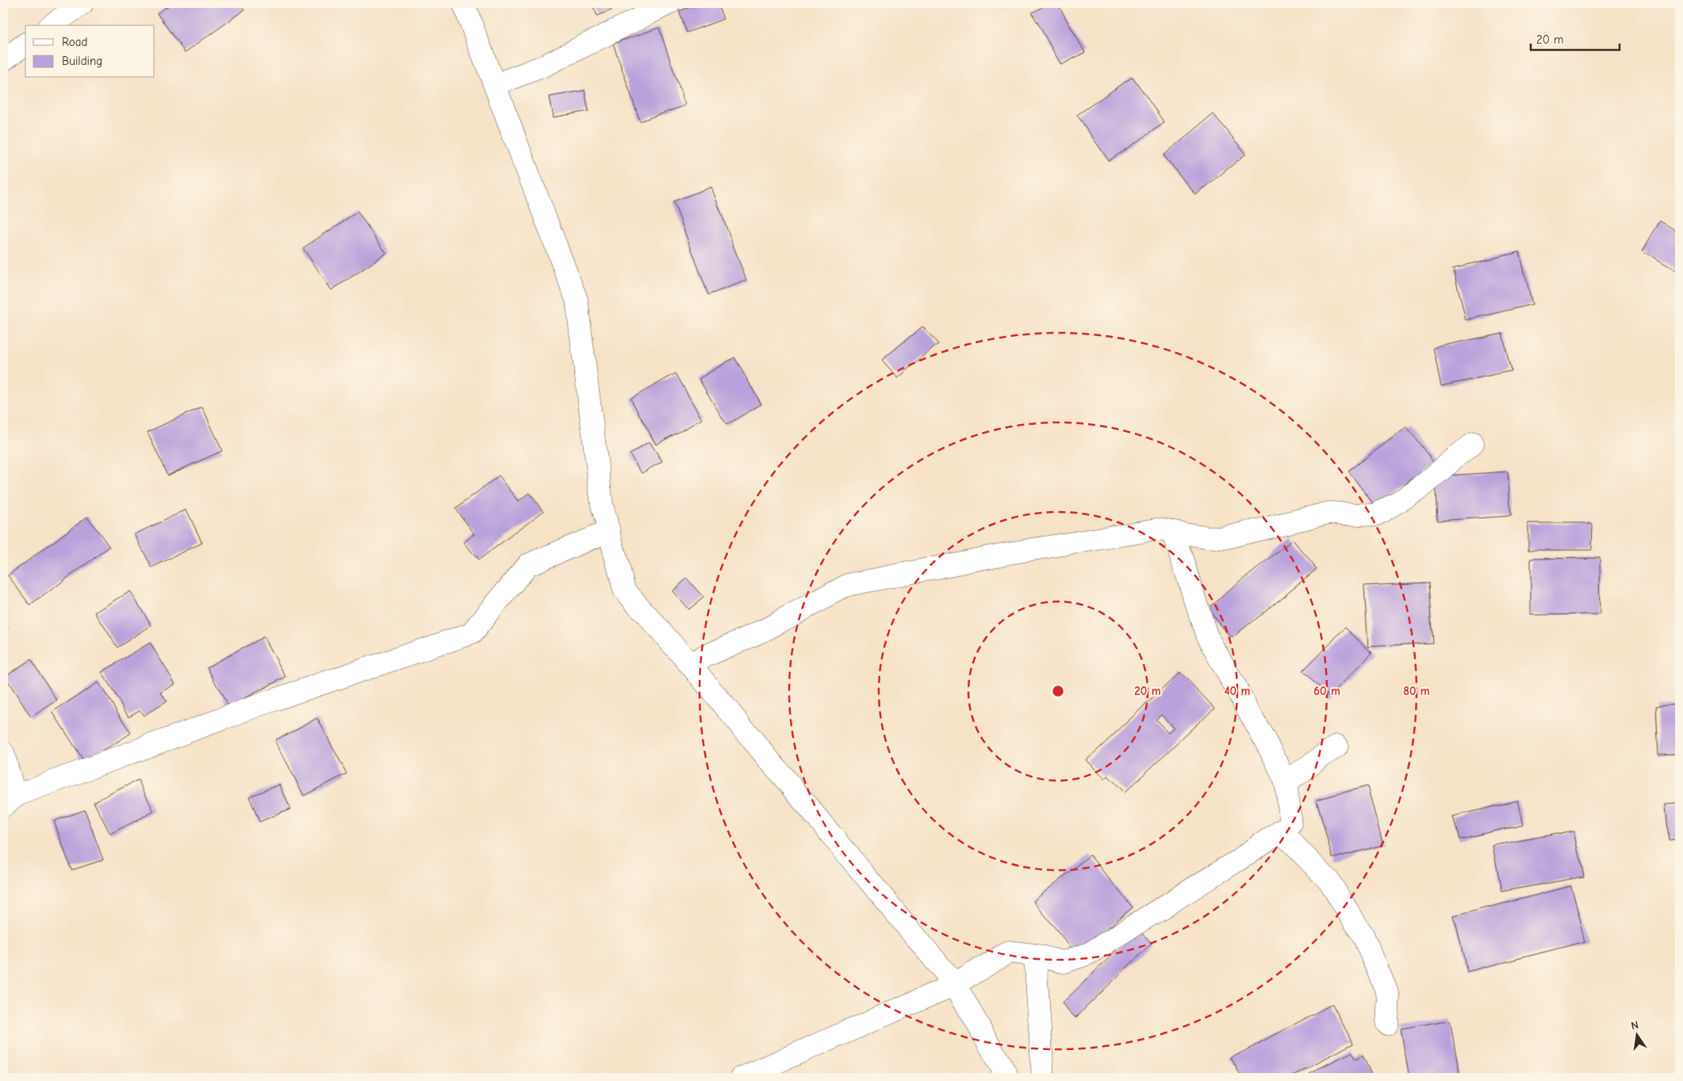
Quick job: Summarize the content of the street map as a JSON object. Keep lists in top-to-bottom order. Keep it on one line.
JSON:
{"legend":["Road","Building"],"scale_bar":"20 m","north":"top","rings":["20 m","40 m","60 m","80 m"]}
